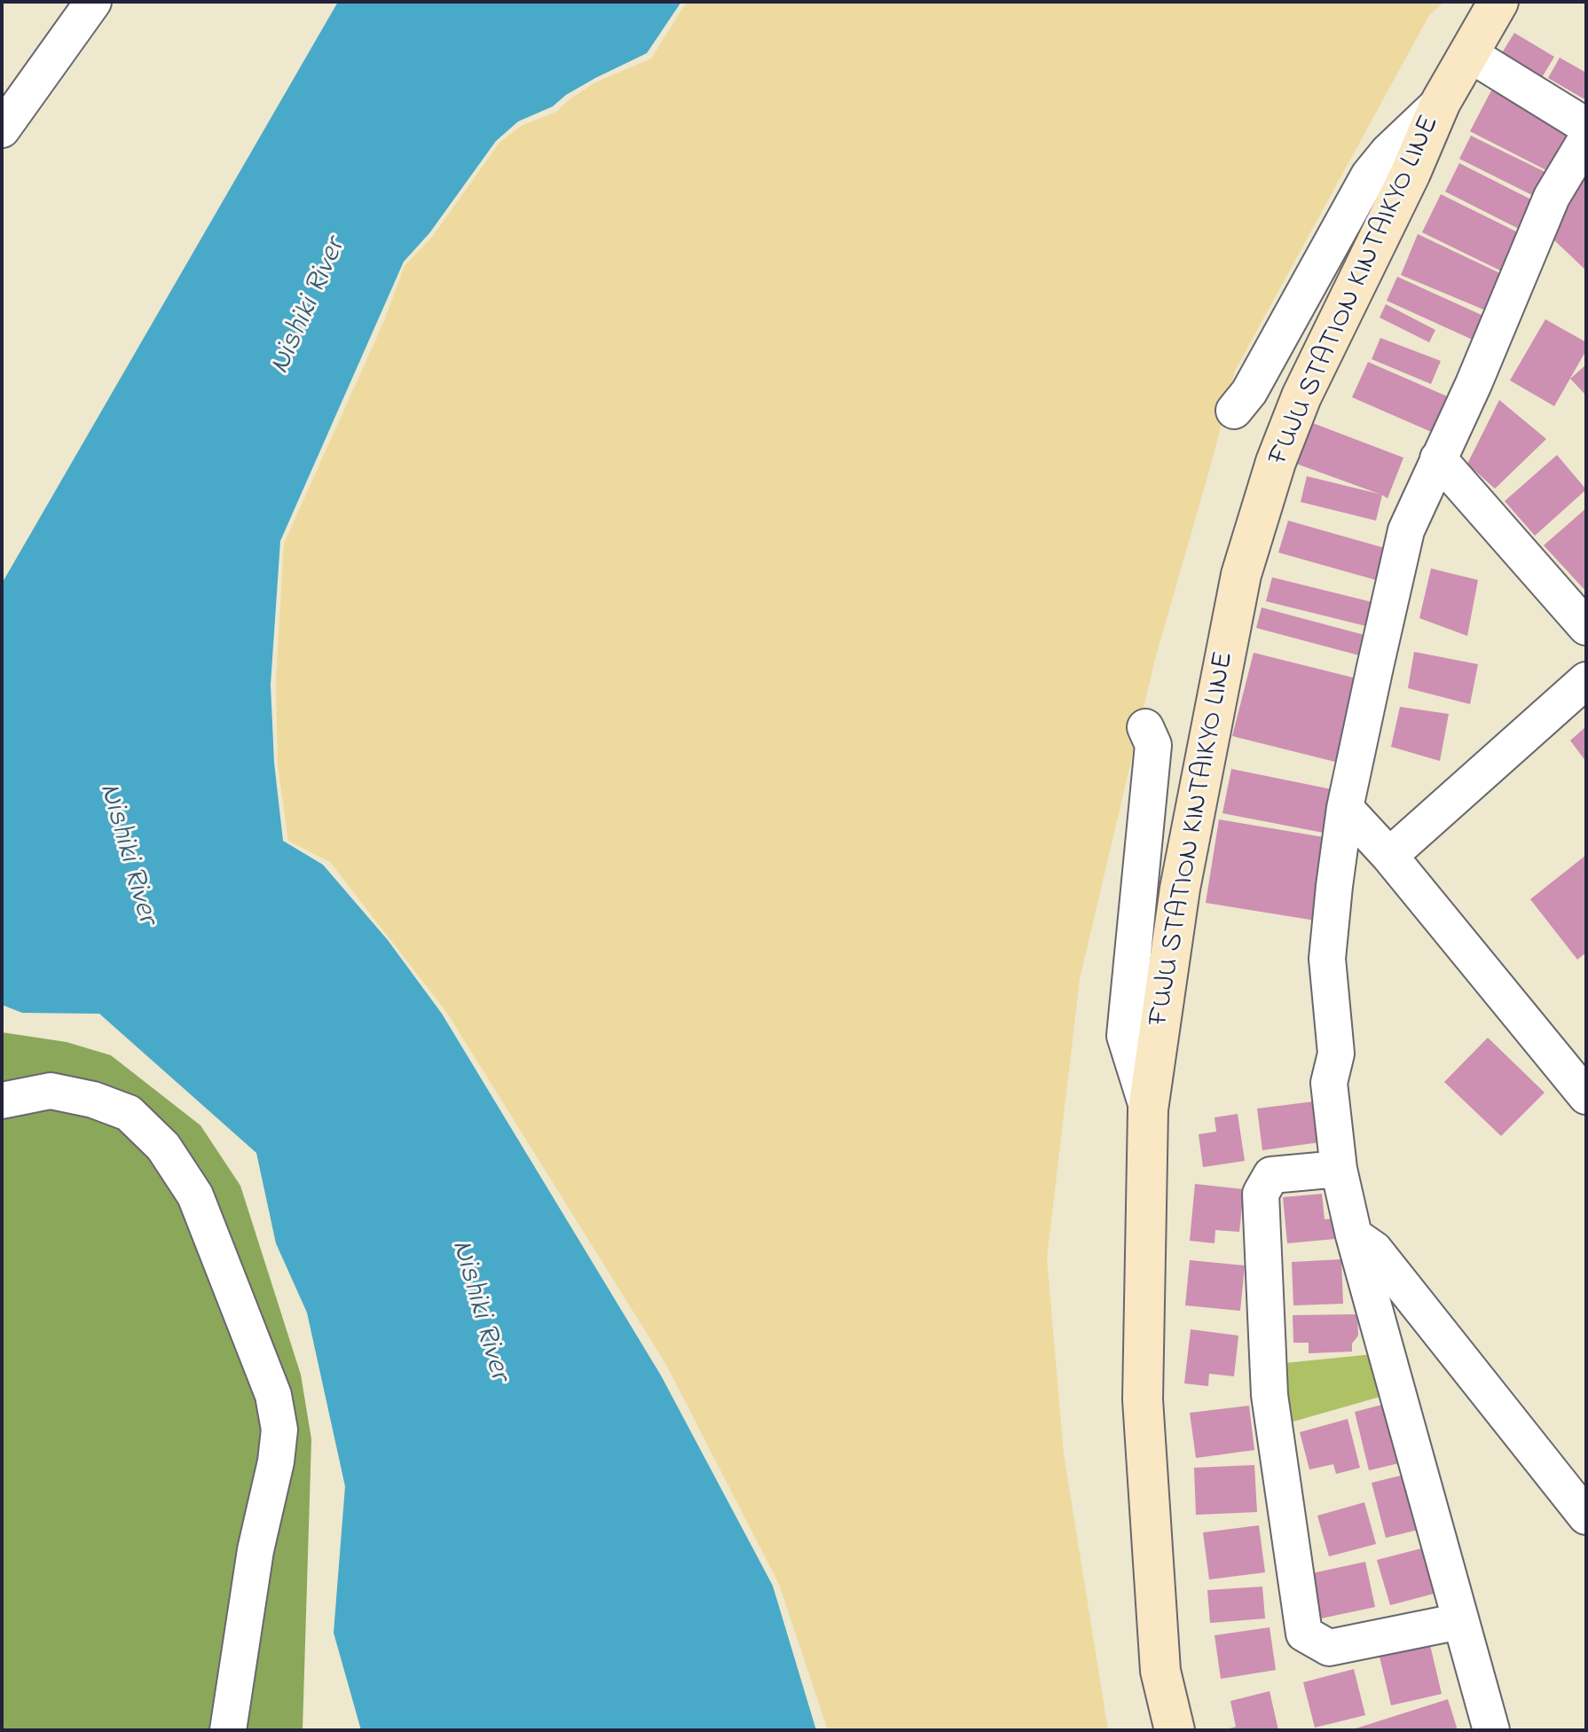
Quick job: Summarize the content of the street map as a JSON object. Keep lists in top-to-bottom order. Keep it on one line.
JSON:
{"streets":{"main road":["FUJU STATION KINTAIKYO LINE"]},"water":["Nishiki River"]}
